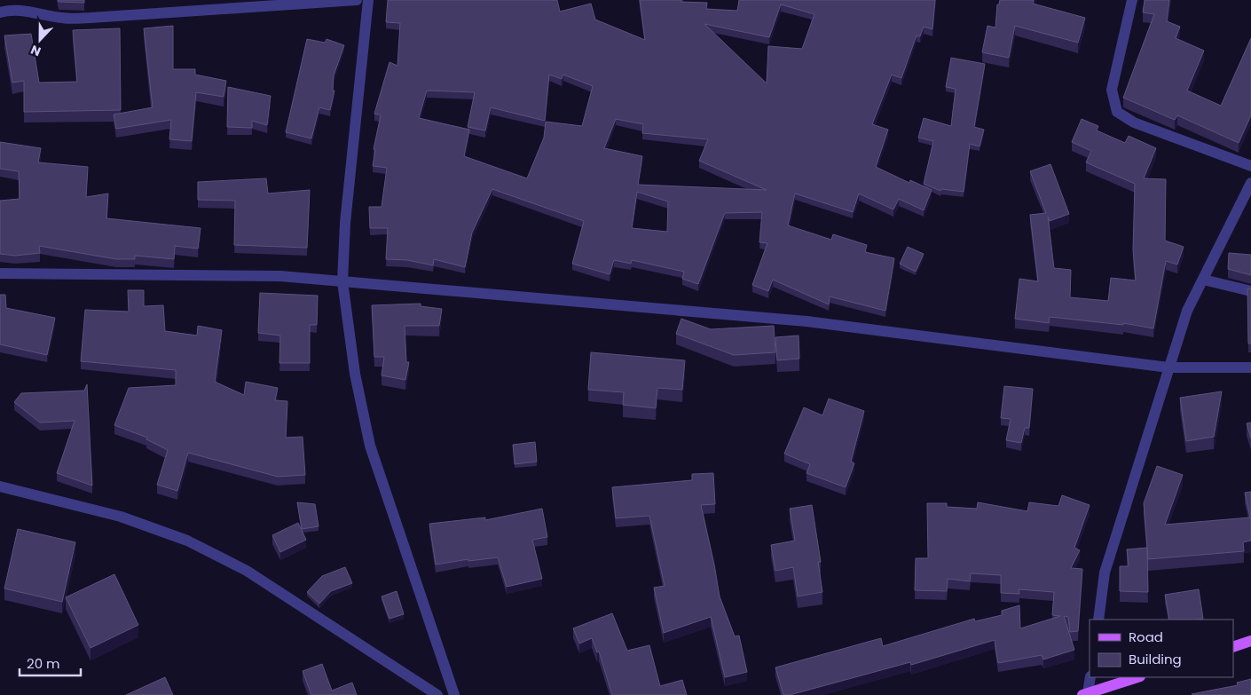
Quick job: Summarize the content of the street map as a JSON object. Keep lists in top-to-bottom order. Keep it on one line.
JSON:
{"legend":["Road","Building"],"scale_bar":"20 m","north":"bottom"}
